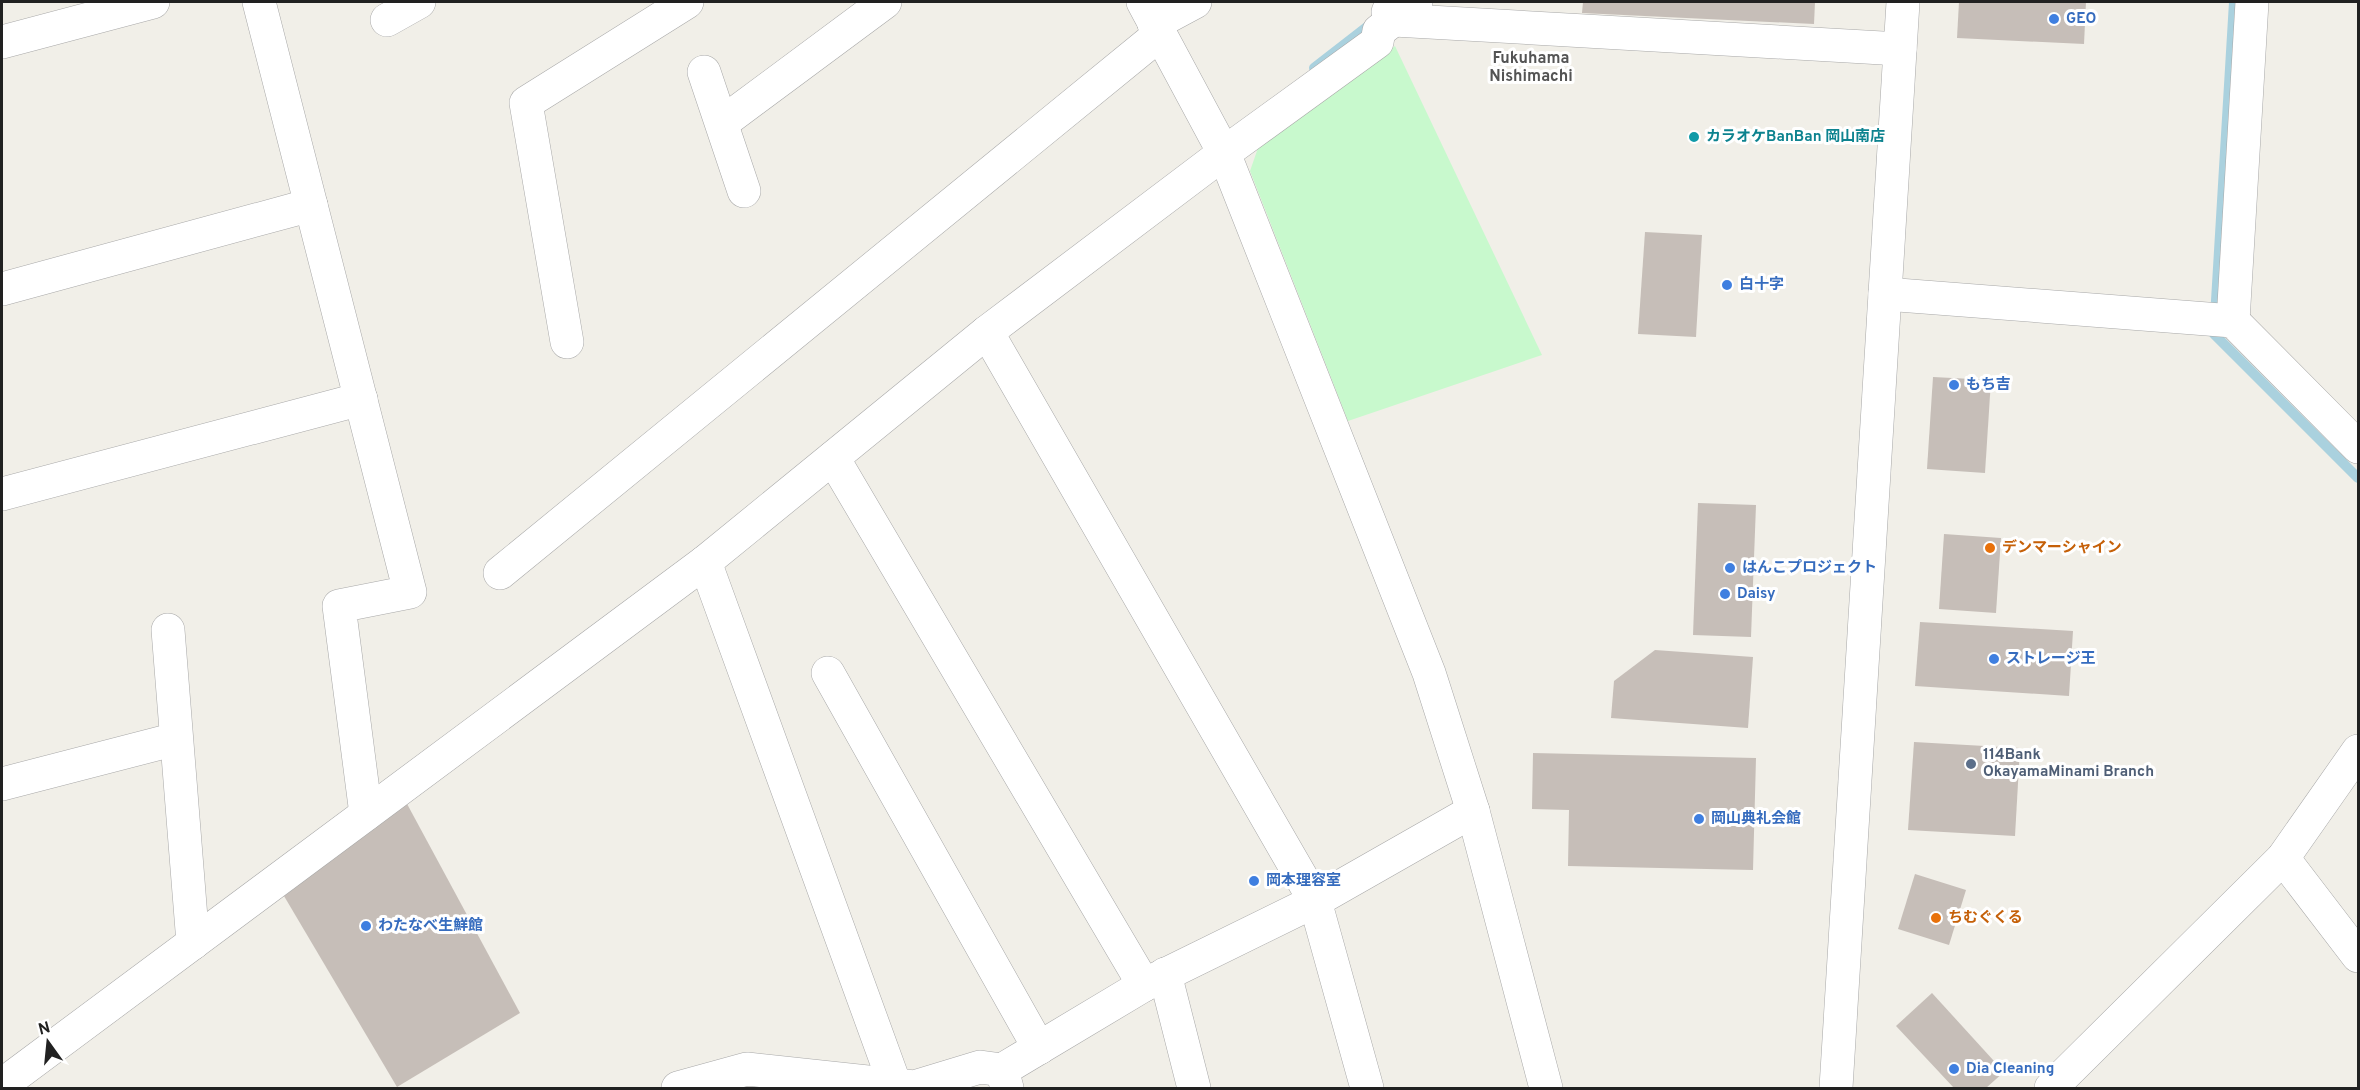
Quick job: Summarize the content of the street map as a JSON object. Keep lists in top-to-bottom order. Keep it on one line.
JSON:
{"districts":["Fukuhama Nishimachi"],"places":["GEO","カラオケBanBan 岡山南店","白十字","もち吉","デンマーシャイン","はんこプロジェクト","Daisy","ストレージ王","114Bank OkayamaMinami Branch","岡山典礼会館","岡本理容室","ちむぐくる","わたなべ生鮮館","Dia Cleaning"],"north":"top"}
